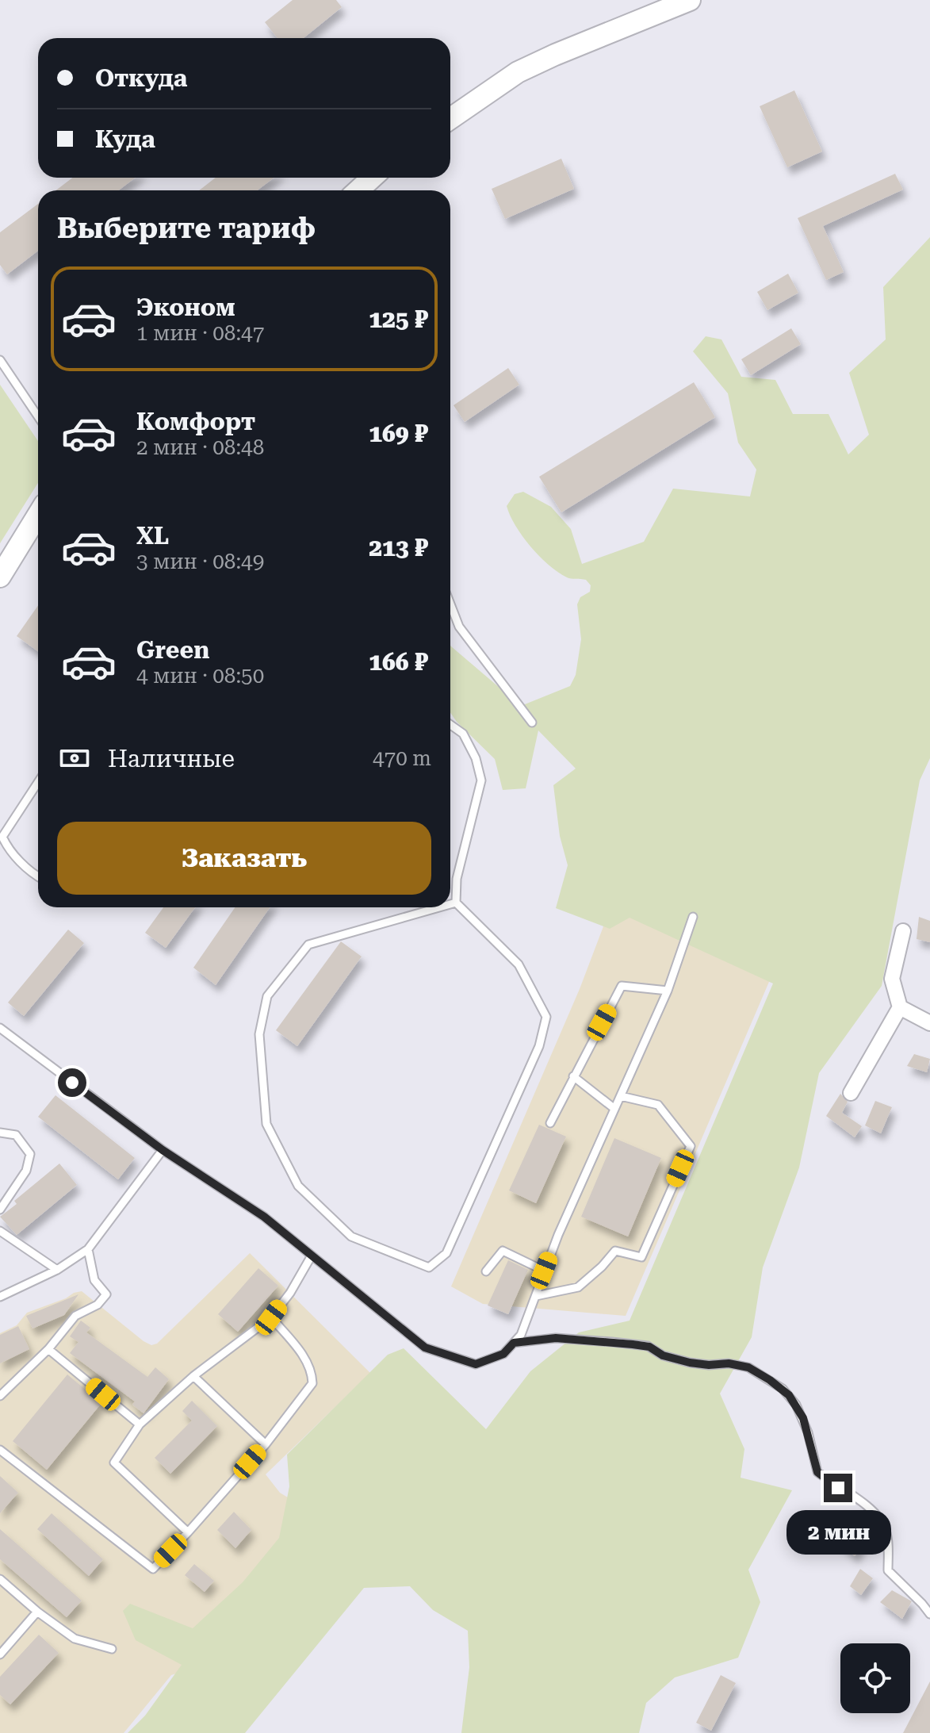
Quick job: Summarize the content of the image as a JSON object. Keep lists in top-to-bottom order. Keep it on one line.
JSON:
{"page":{"banner":["Откуда","Куда"],"heading":"Выберите тариф","list":[{"name":"Эконом","note":"1 мин · 08:47","value":"125 ₽"},{"name":"Комфорт","note":"2 мин · 08:48","value":"169 ₽"},{"name":"XL","note":"3 мин · 08:49","value":"213 ₽"},{"name":"Green","note":"4 мин · 08:50","value":"166 ₽"}],"pay":["Наличные","470 m"],"buttons":"Заказать","bubble":"2 мин"}}
